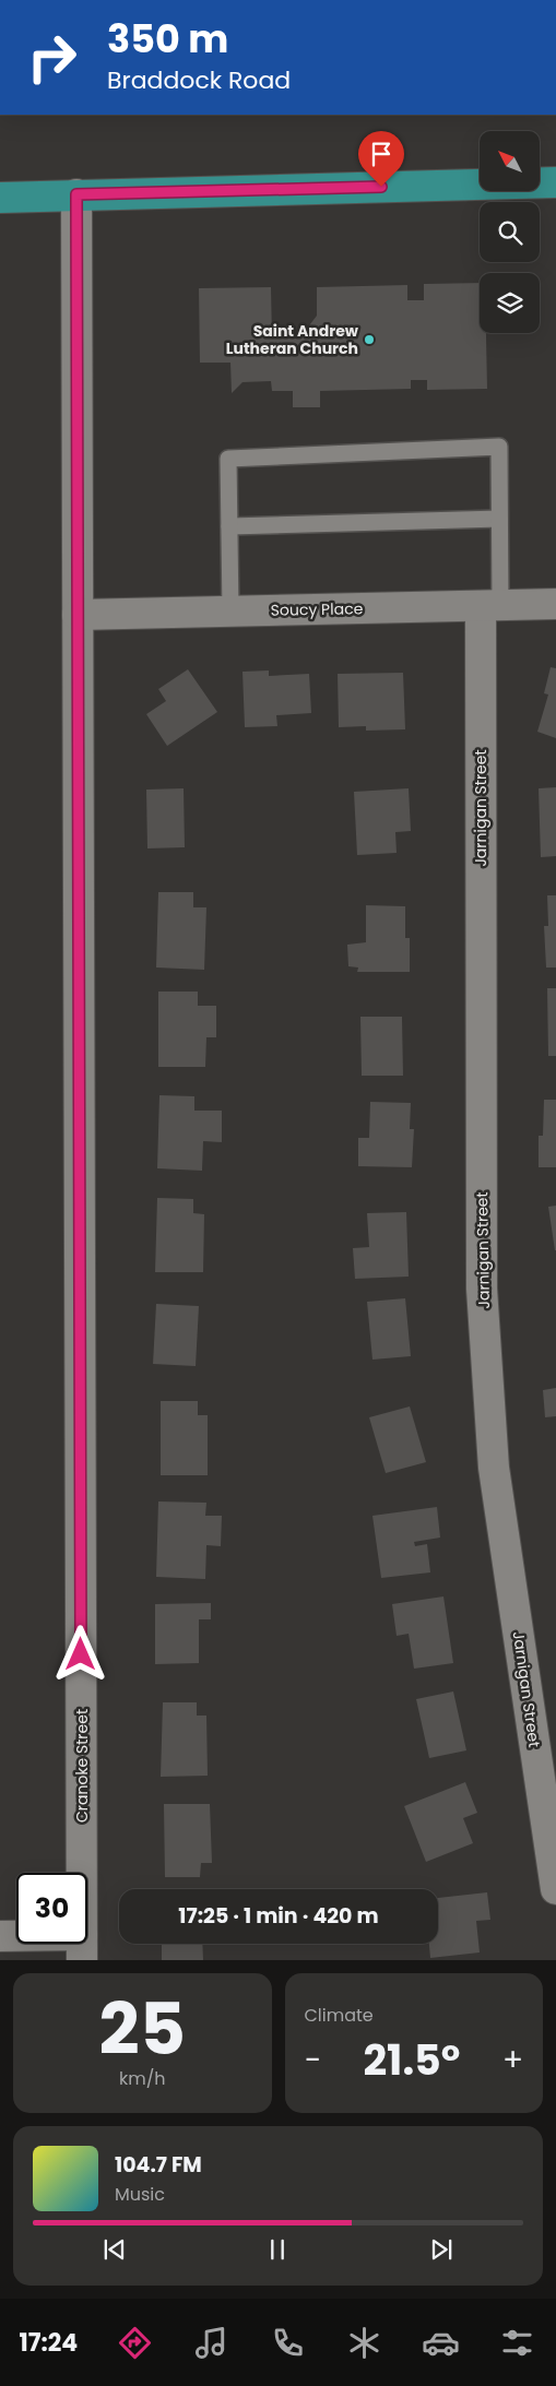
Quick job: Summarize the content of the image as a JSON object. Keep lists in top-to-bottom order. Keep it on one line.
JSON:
{"streets":{"street":["Soucy Place","Jarnigan Street","Cranoke Street"]},"crossings":[["Soucy Place","Jarnigan Street"],["Soucy Place","Cranoke Street"]],"places":["Saint Andrew Lutheran Church"],"north":"top left","page":{"turn":["350 m","Braddock Road"],"limit":"30","trip":"17:25 · 1 min · 420 m","tile":[["25","km/h"],"Climate"],"heat":["−","21.5°","+"],"song":["104.7 FM","Music"],"tabs":"17:24"}}
